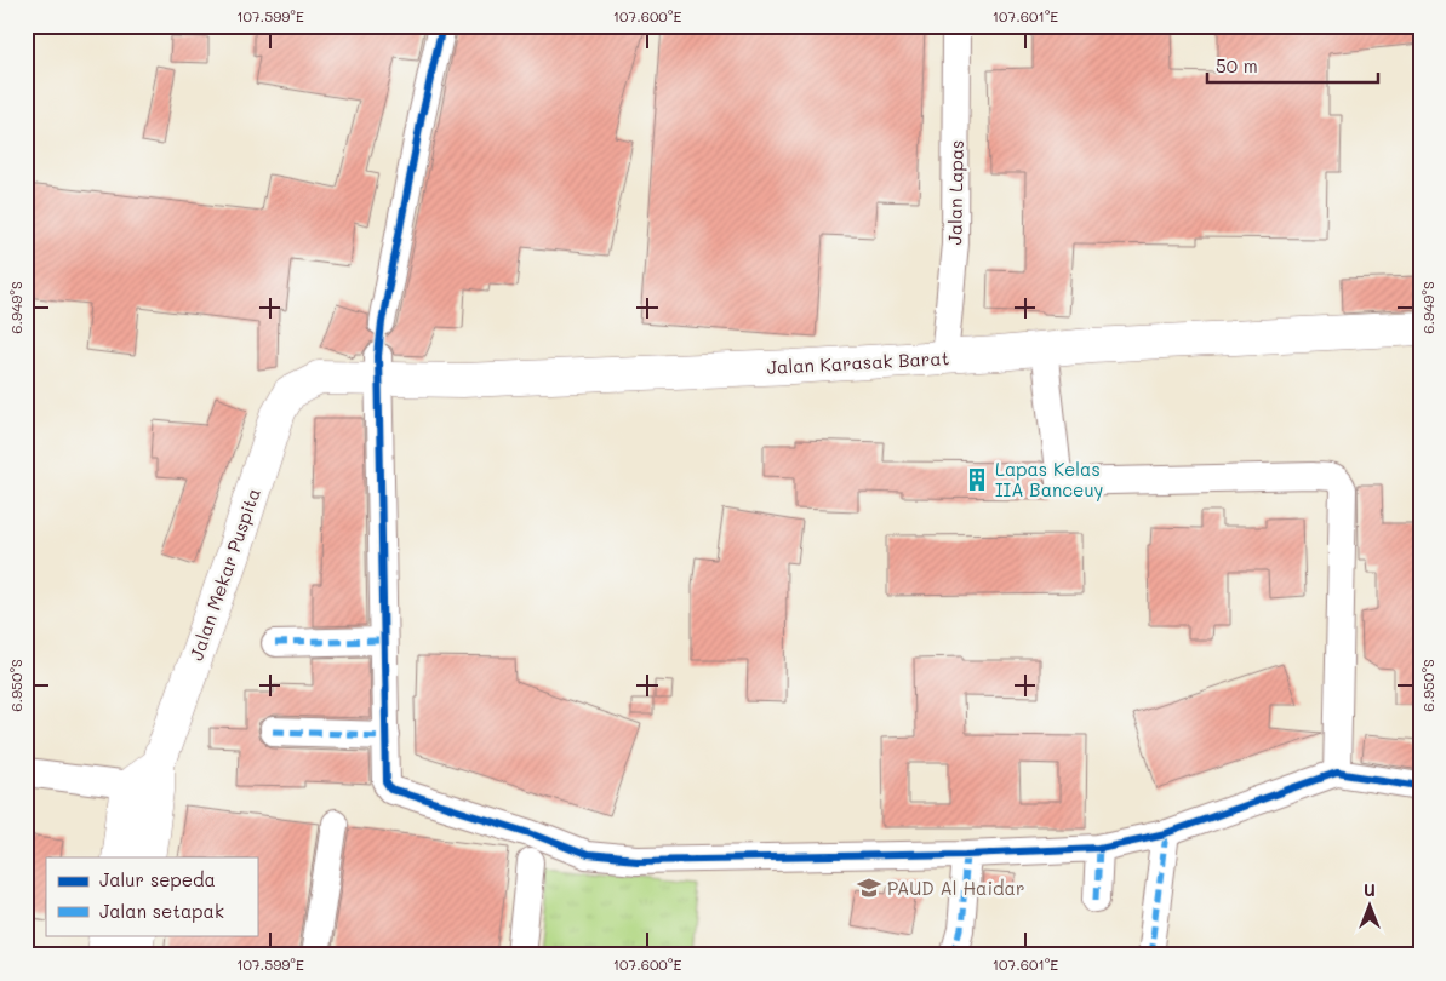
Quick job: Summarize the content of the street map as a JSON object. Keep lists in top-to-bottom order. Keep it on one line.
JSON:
{"streets":{"street":["Jalan Lapas","Jalan Karasak Barat","Jalan Mekar Puspita"]},"crossings":[["Jalan Lapas","Jalan Karasak Barat"],["Jalan Karasak Barat","Jalan Mekar Puspita"]],"places":{"building":["Lapas Kelas IIA Banceuy"],"school or university":["PAUD Al Haidar"]},"legend":["Jalur sepeda","Jalan setapak"],"scale_bar":"50 m","north":"top","coordinates":["107.599°E","107.600°E","107.601°E","6.949°S","6.950°S"]}
